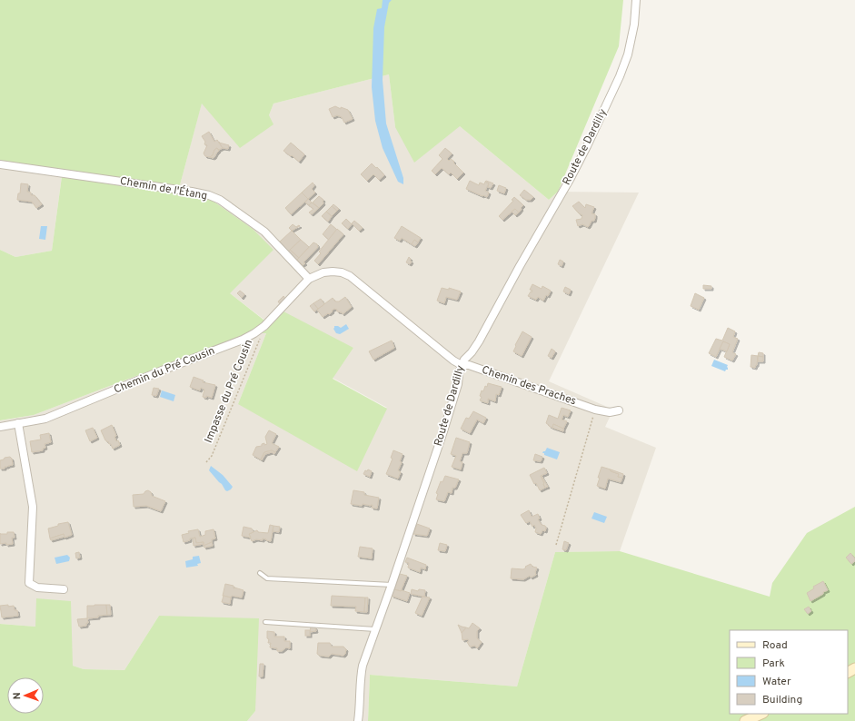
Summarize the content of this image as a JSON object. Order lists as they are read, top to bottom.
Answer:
{
  "streets": {
    "street": [
      "Route de Dardilly",
      "Chemin de l'Étang",
      "Chemin du Pré Cousin",
      "Chemin des Praches"
    ],
    "path": ["Impasse du Pré Cousin"]
  },
  "crossings": [
    ["Route de Dardilly", "Chemin des Praches"],
    ["Chemin de l'Étang", "Chemin du Pré Cousin"],
    ["Chemin du Pré Cousin", "Impasse du Pré Cousin"]
  ],
  "legend": [
    "Road",
    "Park",
    "Water",
    "Building"
  ],
  "north": "left"
}
